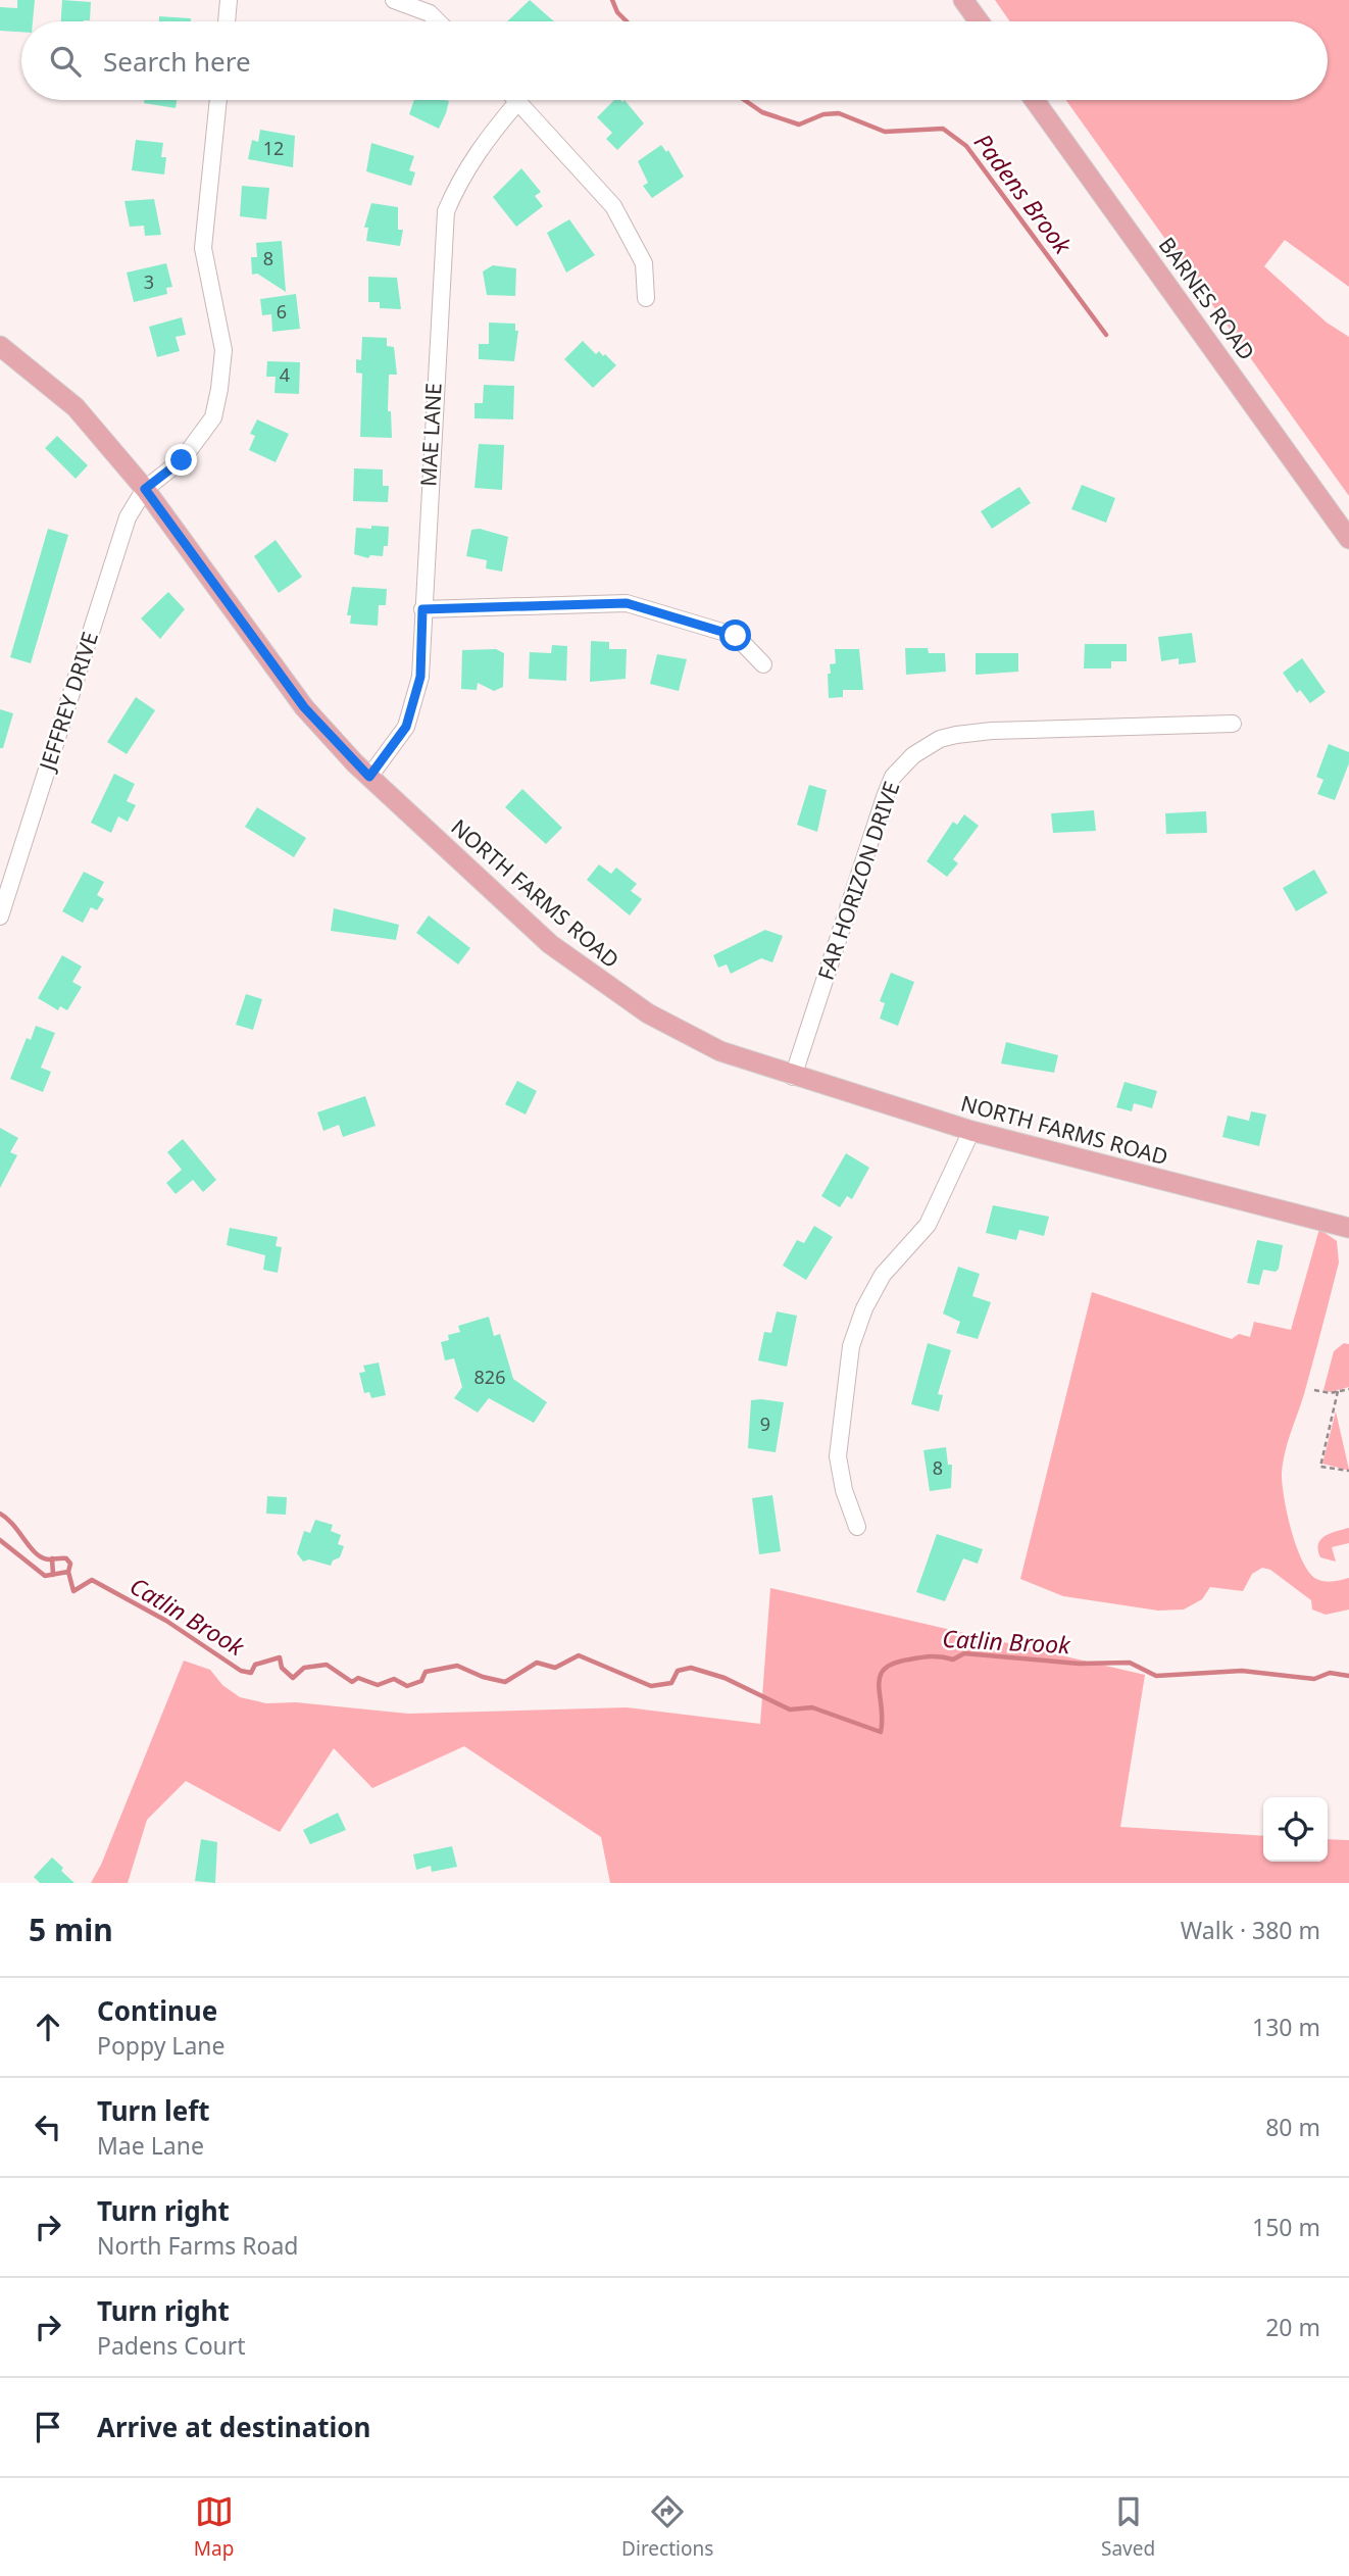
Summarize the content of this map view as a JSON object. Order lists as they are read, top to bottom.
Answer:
{
  "streets": {
    "main road": ["BARNES ROAD", "NORTH FARMS ROAD"],
    "street": ["MAE LANE", "JEFFREY DRIVE", "FAR HORIZON DRIVE"]
  },
  "crossings": [
    ["MAE LANE", "NORTH FARMS ROAD"],
    ["JEFFREY DRIVE", "NORTH FARMS ROAD"],
    ["FAR HORIZON DRIVE", "NORTH FARMS ROAD"]
  ],
  "water": ["Padens Brook", "Catlin Brook"],
  "house_numbers": [
    "12",
    "8",
    "3",
    "6",
    "4",
    "826",
    "9",
    "8"
  ],
  "page": {
    "search": "Search here",
    "heading": ["5 min", "Walk · 380 m"],
    "list": [
      ["Continue", "Poppy Lane", "130 m"],
      ["Turn left", "Mae Lane", "80 m"],
      ["Turn right", "North Farms Road", "150 m"],
      ["Turn right", "Padens Court", "20 m"],
      "Arrive at destination"
    ],
    "nav": ["Map", "Directions", "Saved"]
  }
}
